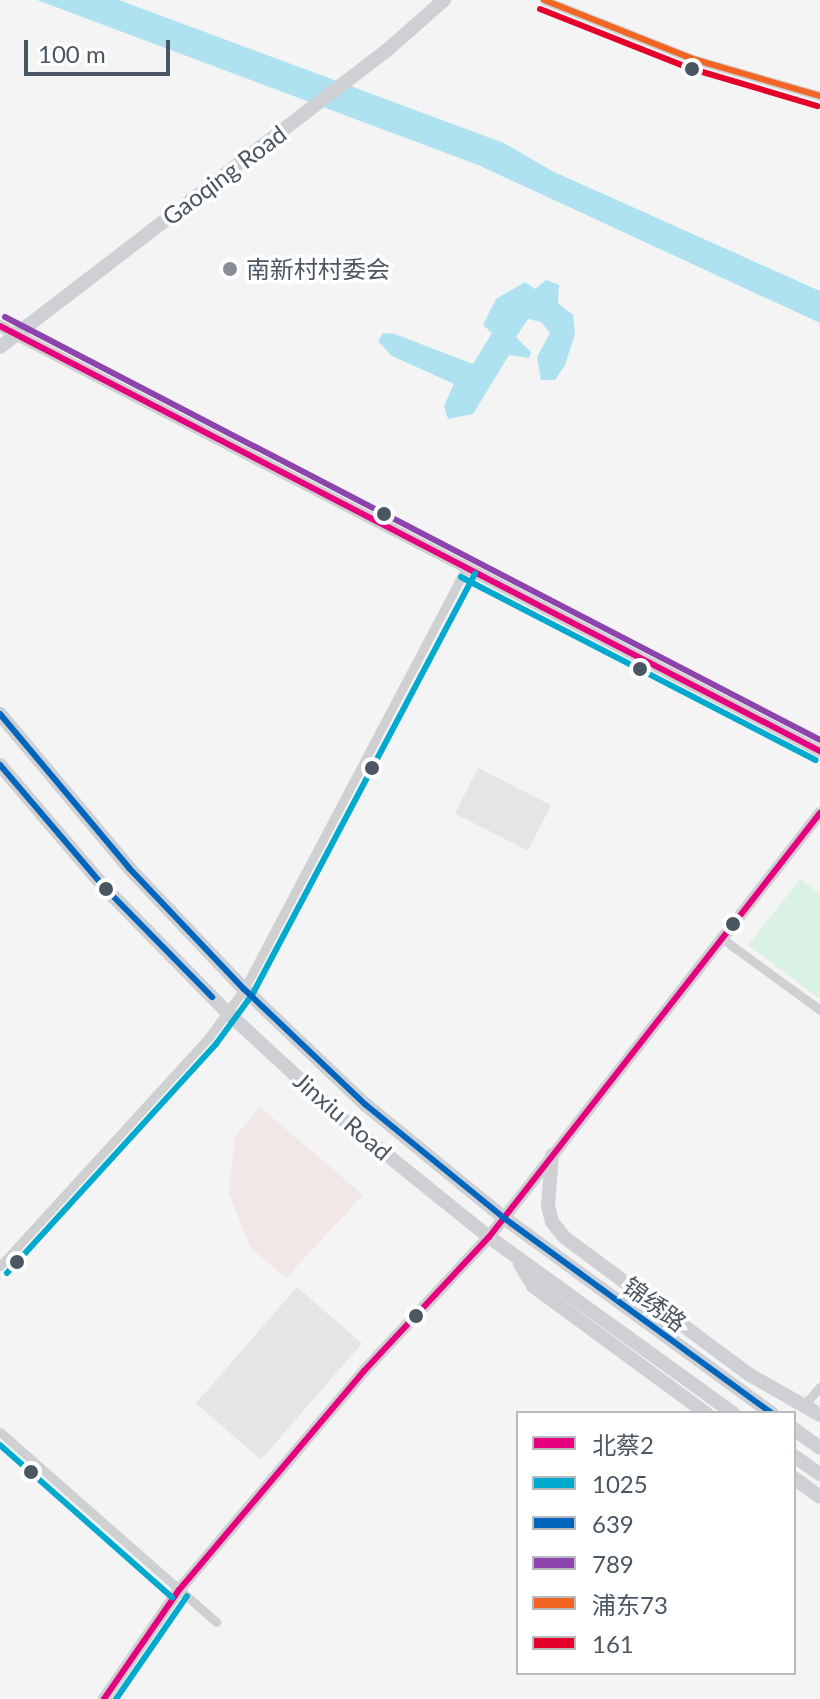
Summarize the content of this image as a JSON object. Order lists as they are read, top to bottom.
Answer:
{
  "streets": {
    "main road": ["Gaoqing Road", "Jinxiu Road", "锦绣路"]
  },
  "places": ["南新村村委会"],
  "lines": [
    "transit line 浦东73",
    "transit line 161",
    "transit line 789",
    "transit line 北蔡2",
    "transit line 1025",
    "transit line 639"
  ],
  "legend": [
    "北蔡2",
    "1025",
    "639",
    "789",
    "浦东73",
    "161"
  ],
  "scale_bar": "100 m"
}
